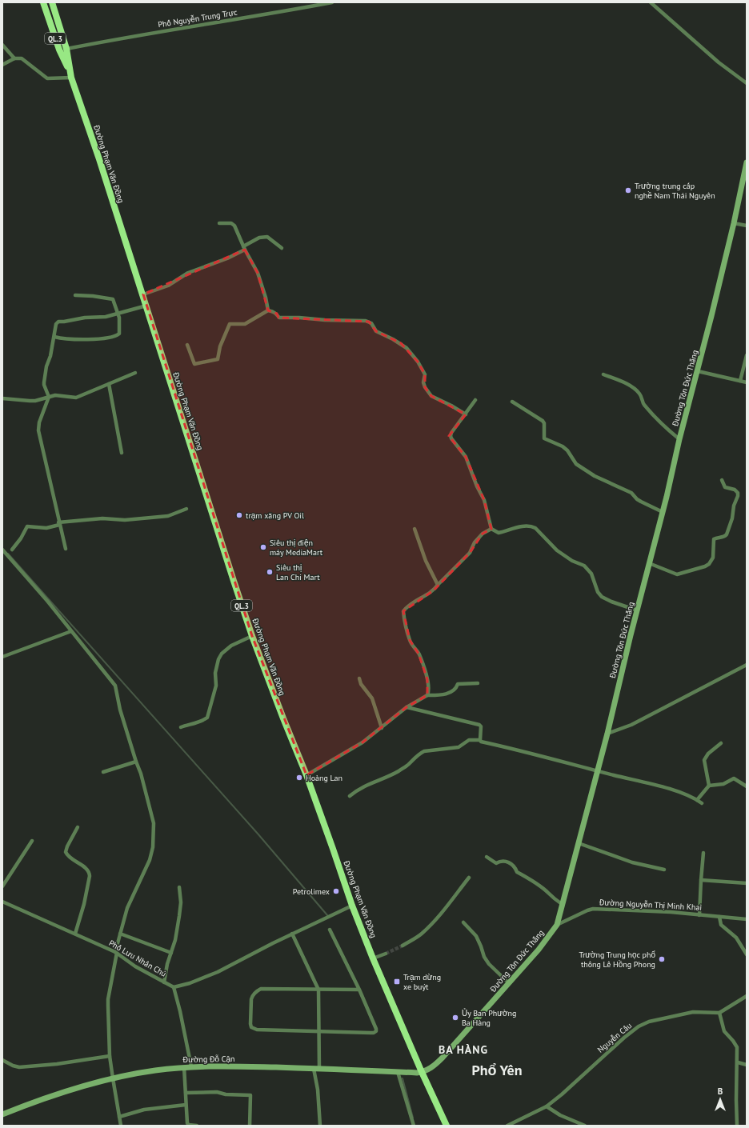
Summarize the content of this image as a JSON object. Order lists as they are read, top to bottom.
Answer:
{
  "streets": {
    "highway": ["QL.3", "Đường Phạm Văn Đồng"],
    "main road": ["Đường Tôn Đức Thắng", "Đường Đỗ Cận"],
    "street": [
      "Phố Nguyễn Trung Trực",
      "Đường Nguyễn Thị Minh Khai",
      "Phố Lưu Nhân Chú",
      "Nguyễn Cấu"
    ]
  },
  "crossings": [
    ["Phố Nguyễn Trung Trực", "Đường Phạm Văn Đồng"],
    ["Đường Phạm Văn Đồng", "Đường Tôn Đức Thắng"],
    ["Đường Phạm Văn Đồng", "Đường Đỗ Cận"],
    ["Đường Tôn Đức Thắng", "Đường Nguyễn Thị Minh Khai"],
    ["Đường Tôn Đức Thắng", "Đường Đỗ Cận"]
  ],
  "districts": ["BA HÀNG", "Phổ Yên"],
  "places": {
    "other": [
      "Trường trung cấp nghề Nam Thái Nguyên",
      "trạm xăng PV Oil",
      "Siêu thị điện máy MediaMart",
      "Siêu thị Lan Chi Mart",
      "Hoàng Lan",
      "Petrolimex",
      "Trường Trung học phổ thông Lê Hồng Phong",
      "Ủy Ban Phường Ba Hàng"
    ],
    "transit": ["Trạm dừng xe buýt"]
  },
  "north": "top"
}
